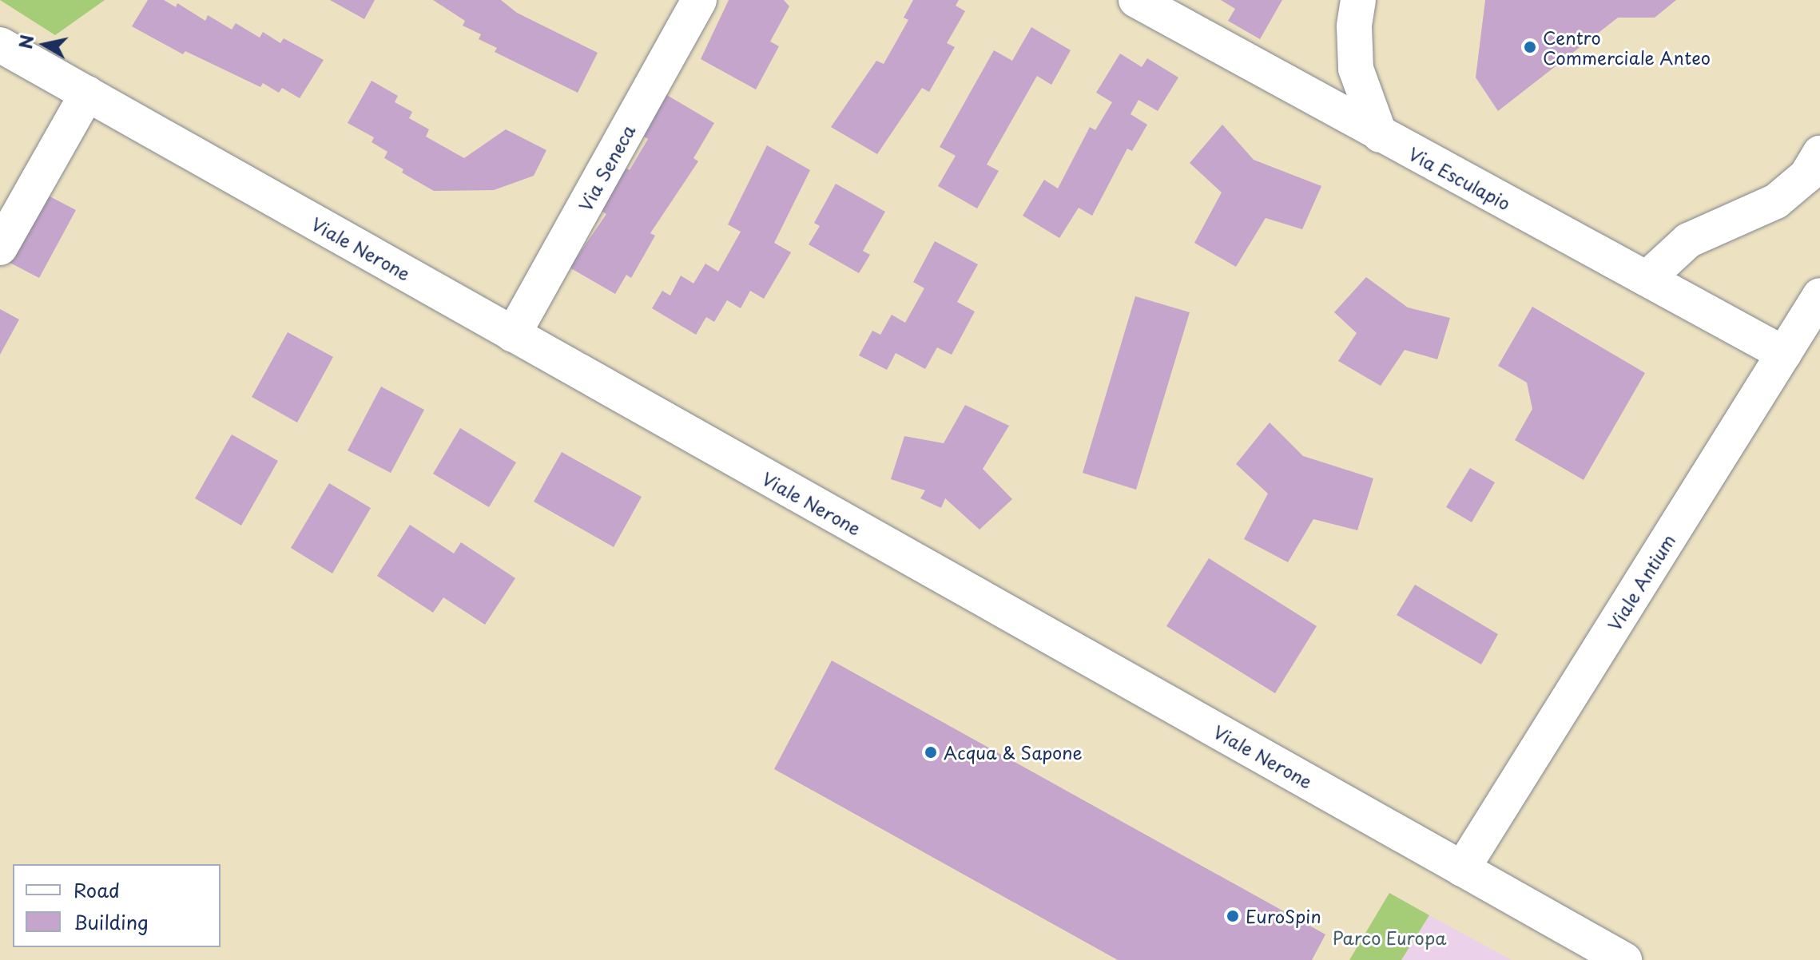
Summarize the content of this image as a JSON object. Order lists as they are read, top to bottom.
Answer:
{
  "streets": {
    "street": [
      "Via Seneca",
      "Via Esculapio",
      "Viale Nerone",
      "Viale Antium"
    ]
  },
  "crossings": [
    ["Via Seneca", "Viale Nerone"],
    ["Via Esculapio", "Viale Antium"],
    ["Viale Nerone", "Viale Antium"]
  ],
  "parks": ["Parco Europa"],
  "places": ["Centro Commerciale Anteo", "Acqua & Sapone", "EuroSpin"],
  "legend": ["Road", "Building"],
  "north": "left"
}
